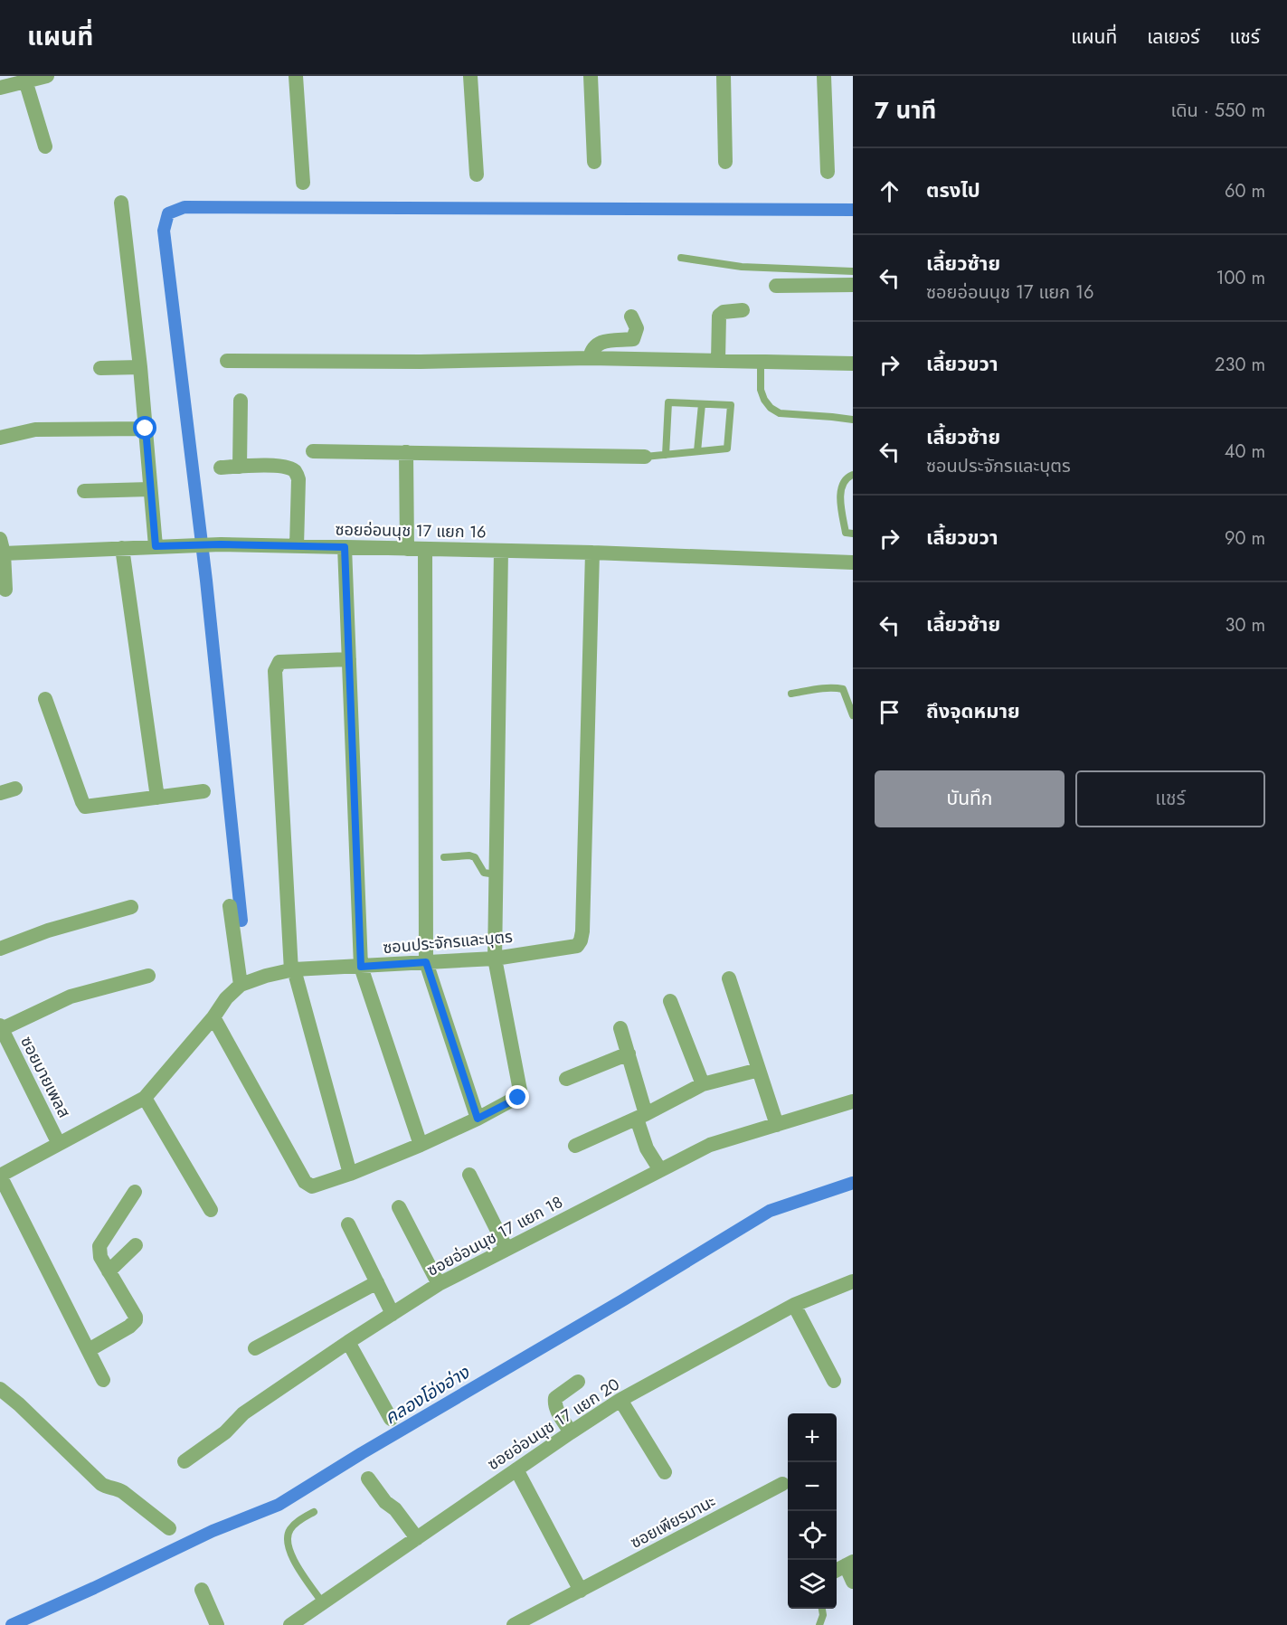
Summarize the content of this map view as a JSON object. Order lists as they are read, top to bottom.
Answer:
{
  "streets": {
    "street": [
      "ซอยอ่อนนุช 17 แยก 16",
      "ซอนประจักรและบุตร",
      "ซอยมายเพลส",
      "ซอยอ่อนนุช 17 แยก 18",
      "ซอยอ่อนนุช 17 แยก 20",
      "ซอยเพียรมานะ"
    ]
  },
  "crossings": [
    ["ซอยอ่อนนุช 17 แยก 16", "ซอนประจักรและบุตร"],
    ["ซอนประจักรและบุตร", "ซอยมายเพลส"]
  ],
  "water": ["คลองโอ่งอ่าง"],
  "page": {
    "header": "แผนที่",
    "nav": ["แผนที่", "เลเยอร์", "แชร์"],
    "heading": ["7 นาที", "เดิน · 550 m"],
    "list": [
      ["ตรงไป", "60 m"],
      ["เลี้ยวซ้าย", "ซอยอ่อนนุช 17 แยก 16", "100 m"],
      ["เลี้ยวขวา", "230 m"],
      ["เลี้ยวซ้าย", "ซอนประจักรและบุตร", "40 m"],
      ["เลี้ยวขวา", "90 m"],
      ["เลี้ยวซ้าย", "30 m"],
      "ถึงจุดหมาย"
    ],
    "buttons": ["บันทึก", "แชร์"],
    "map_buttons": ["+", "−"]
  }
}
